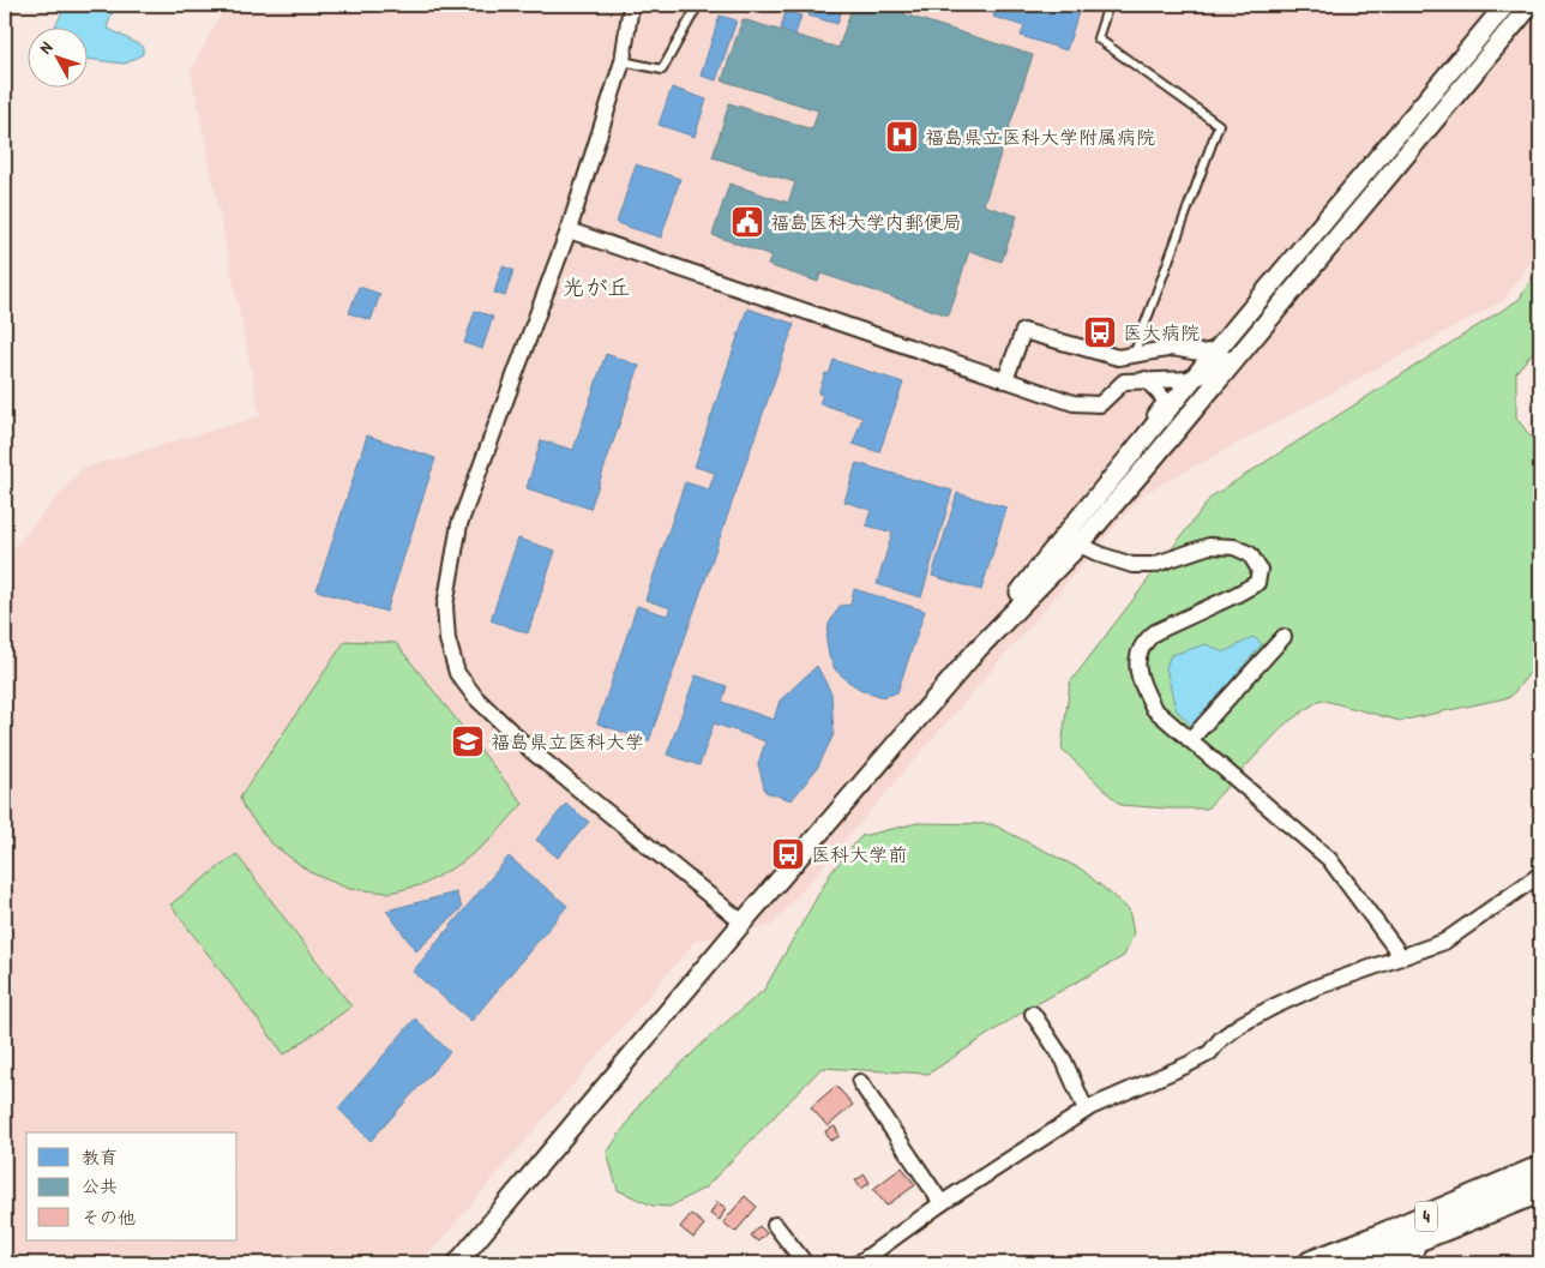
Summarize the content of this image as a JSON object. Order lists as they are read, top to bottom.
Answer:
{
  "streets": {
    "highway": ["4"]
  },
  "districts": ["光が丘"],
  "places": {
    "hospital": ["福島県立医科大学附属病院"],
    "public building": ["福島医科大学内郵便局"],
    "bus stop": ["医大病院", "医科大学前"],
    "school or university": ["福島県立医科大学"]
  },
  "legend": ["教育", "公共", "その他"],
  "north": "top left"
}
